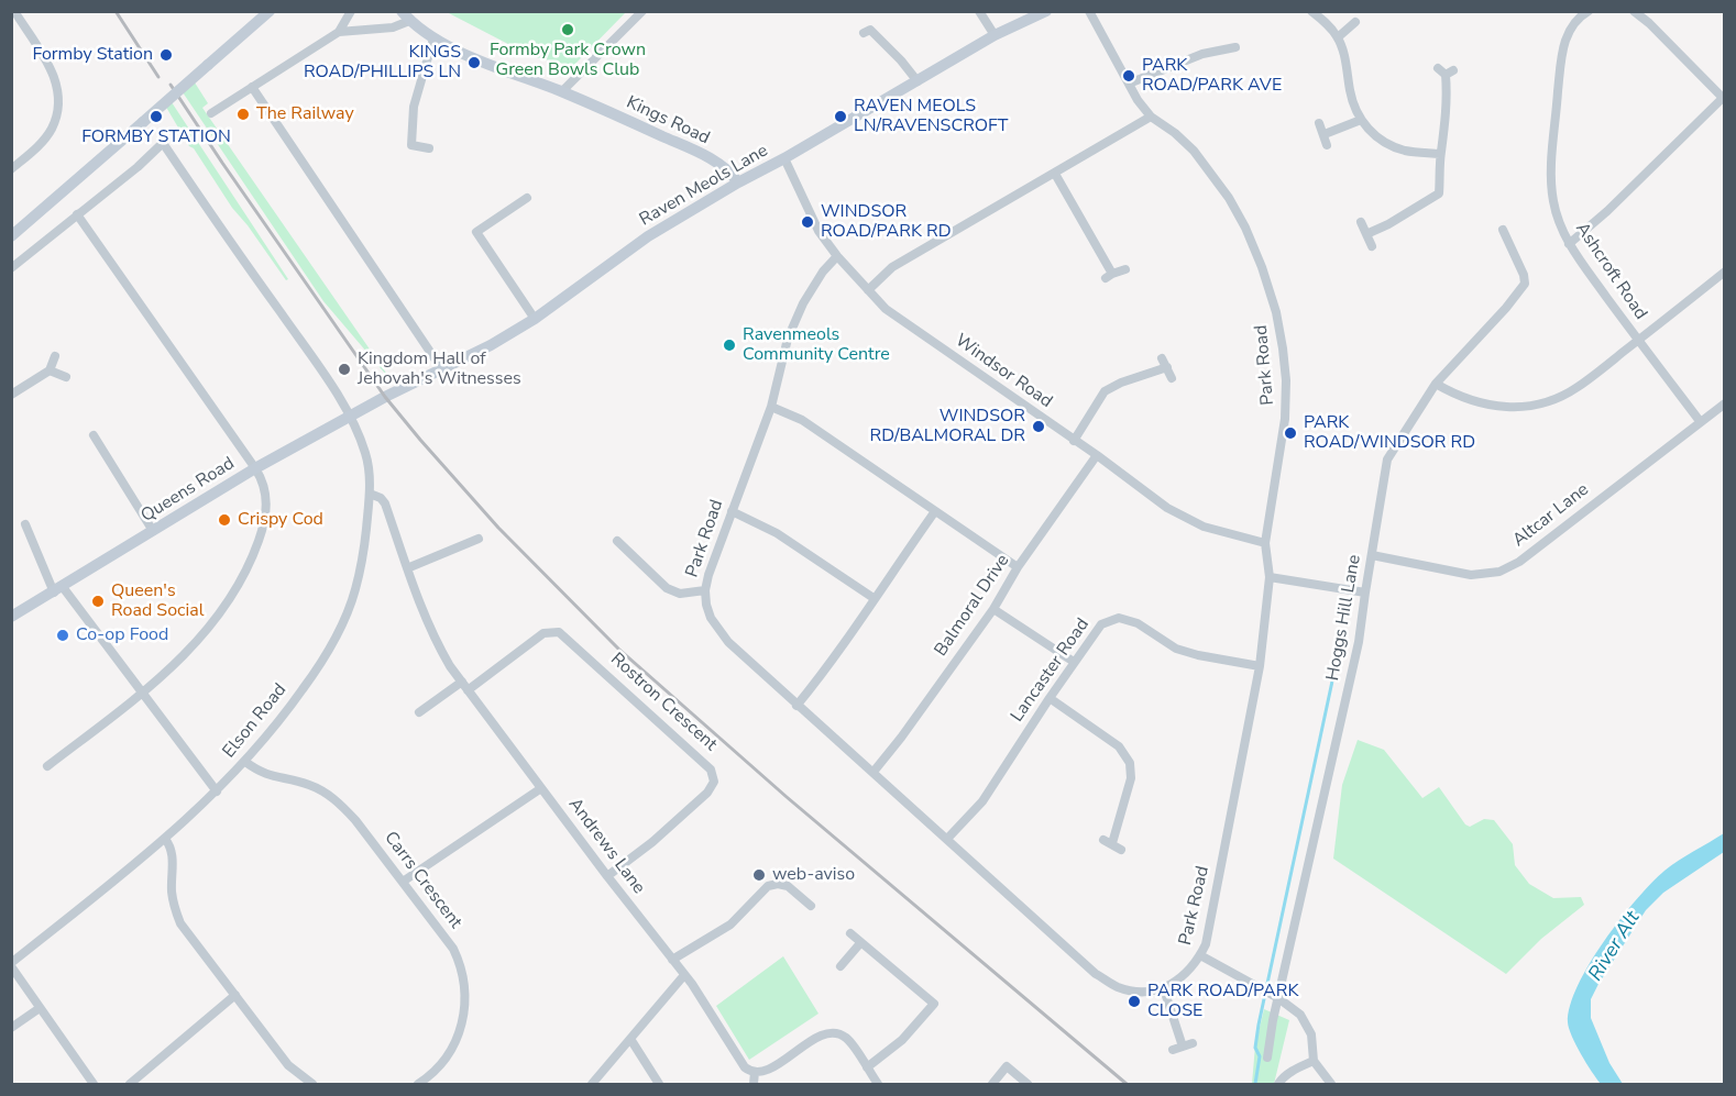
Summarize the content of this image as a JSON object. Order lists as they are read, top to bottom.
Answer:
{
  "streets": {
    "street": [
      "Kings Road",
      "Raven Meols Lane",
      "Ashcroft Road",
      "Park Road",
      "Windsor Road",
      "Queens Road",
      "Altcar Lane",
      "Balmoral Drive",
      "Hoggs Hill Lane",
      "Lancaster Road",
      "Rostron Crescent",
      "Elson Road",
      "Andrews Lane",
      "Carrs Crescent"
    ]
  },
  "crossings": [
    ["Kings Road", "Raven Meols Lane"],
    ["Raven Meols Lane", "Windsor Road"],
    ["Raven Meols Lane", "Queens Road"],
    ["Ashcroft Road", "Altcar Lane"],
    ["Park Road", "Windsor Road"],
    ["Park Road", "Balmoral Drive"],
    ["Park Road", "Lancaster Road"],
    ["Windsor Road", "Balmoral Drive"],
    ["Queens Road", "Elson Road"],
    ["Altcar Lane", "Hoggs Hill Lane"],
    ["Rostron Crescent", "Andrews Lane"],
    ["Elson Road", "Andrews Lane"],
    ["Elson Road", "Carrs Crescent"]
  ],
  "water": ["River Alt"],
  "places": [
    "Formby Park Crown Green Bowls Club",
    "Formby Station",
    "KINGS ROAD/PHILLIPS LN",
    "PARK ROAD/PARK AVE",
    "The Railway",
    "FORMBY STATION",
    "RAVEN MEOLS LN/RAVENSCROFT",
    "WINDSOR ROAD/PARK RD",
    "Ravenmeols Community Centre",
    "Kingdom Hall of Jehovah's Witnesses",
    "WINDSOR RD/BALMORAL DR",
    "PARK ROAD/WINDSOR RD",
    "Crispy Cod",
    "Queen's Road Social",
    "Co-op Food",
    "web-aviso",
    "PARK ROAD/PARK CLOSE"
  ]
}
